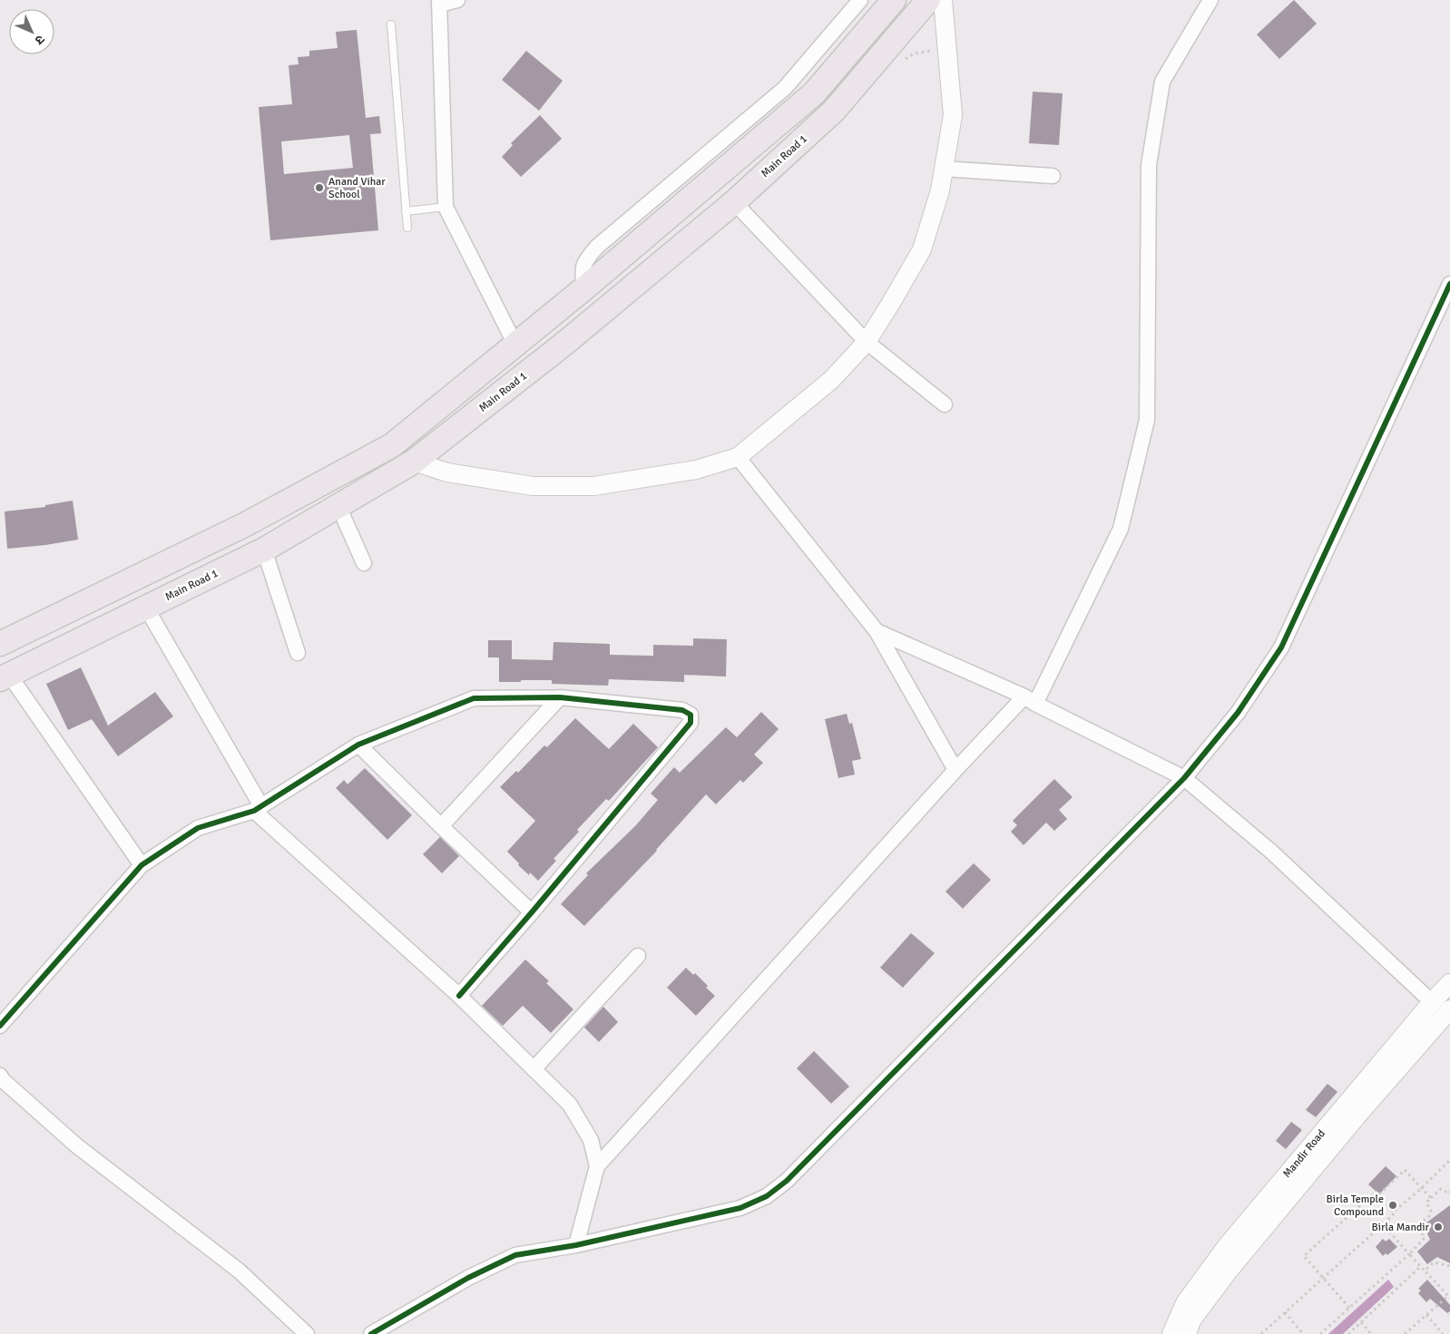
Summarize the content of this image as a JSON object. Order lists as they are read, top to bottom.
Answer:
{
  "streets": {
    "main road": ["Main Road 1"],
    "street": ["Mandir Road"]
  },
  "places": ["Anand Vihar School", "Birla Temple Compound", "Birla Mandir"],
  "north": "bottom right"
}
